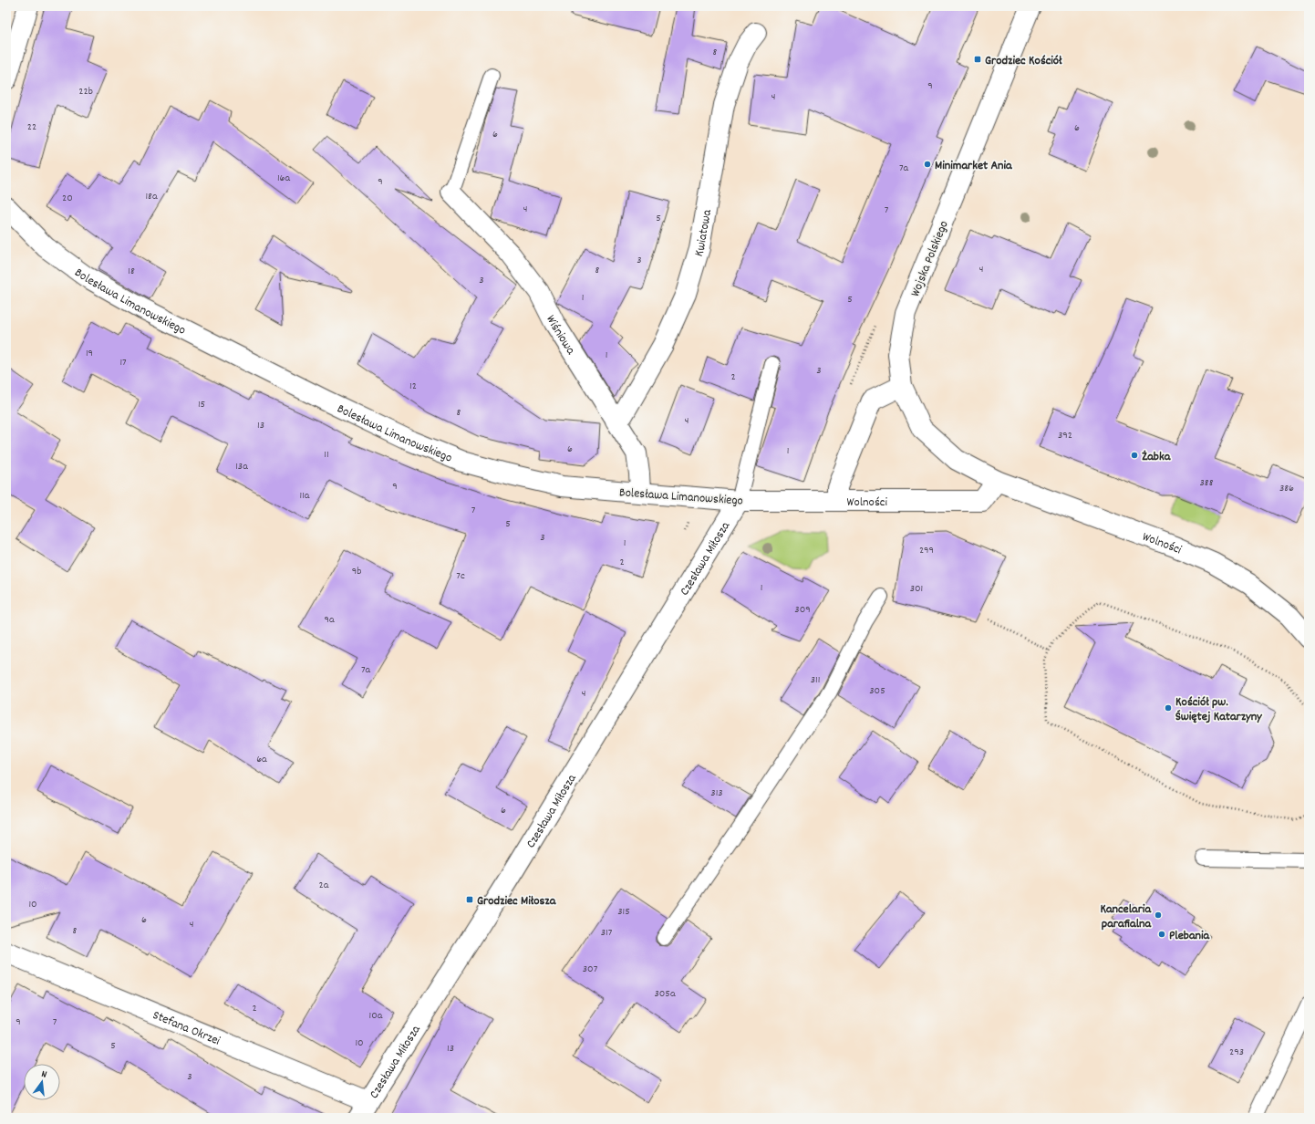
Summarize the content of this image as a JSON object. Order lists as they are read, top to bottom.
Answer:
{
  "streets": {
    "street": [
      "Kwiatowa",
      "Wojska Polskiego",
      "Bolesława Limanowskiego",
      "Wiśniowa",
      "Wolności",
      "Czesława Miłosza",
      "Stefana Okrzei"
    ]
  },
  "crossings": [
    ["Kwiatowa", "Wiśniowa"],
    ["Wojska Polskiego", "Wolności"],
    ["Bolesława Limanowskiego", "Wiśniowa"],
    ["Bolesława Limanowskiego", "Wolności"],
    ["Bolesława Limanowskiego", "Czesława Miłosza"],
    ["Czesława Miłosza", "Stefana Okrzei"]
  ],
  "places": {
    "transit": ["Grodziec Kościół", "Grodziec Miłosza"],
    "other": [
      "Minimarket Ania",
      "Żabka",
      "Kościół pw. Świętej Katarzyny",
      "Kancelaria parafialna",
      "Plebania"
    ]
  },
  "house_numbers": [
    "8",
    "9",
    "22b",
    "4",
    "22",
    "6",
    "6",
    "7a",
    "16a",
    "9",
    "18a",
    "20",
    "4",
    "7",
    "5",
    "3",
    "4",
    "8",
    "18",
    "3",
    "1",
    "5",
    "19",
    "1",
    "17",
    "3",
    "2",
    "12",
    "15",
    "8",
    "4",
    "13",
    "392",
    "6",
    "1",
    "11",
    "13a",
    "388",
    "9",
    "386",
    "11a",
    "7",
    "5",
    "3",
    "1",
    "299",
    "2",
    "9b",
    "7c",
    "1",
    "301",
    "309",
    "9a",
    "7a",
    "311",
    "305",
    "4",
    "6a",
    "313",
    "6",
    "2a",
    "10",
    "315",
    "6",
    "4",
    "8",
    "317",
    "307",
    "305a",
    "2",
    "10a",
    "9",
    "7",
    "10",
    "5",
    "13",
    "293",
    "3"
  ],
  "north": "top"
}
